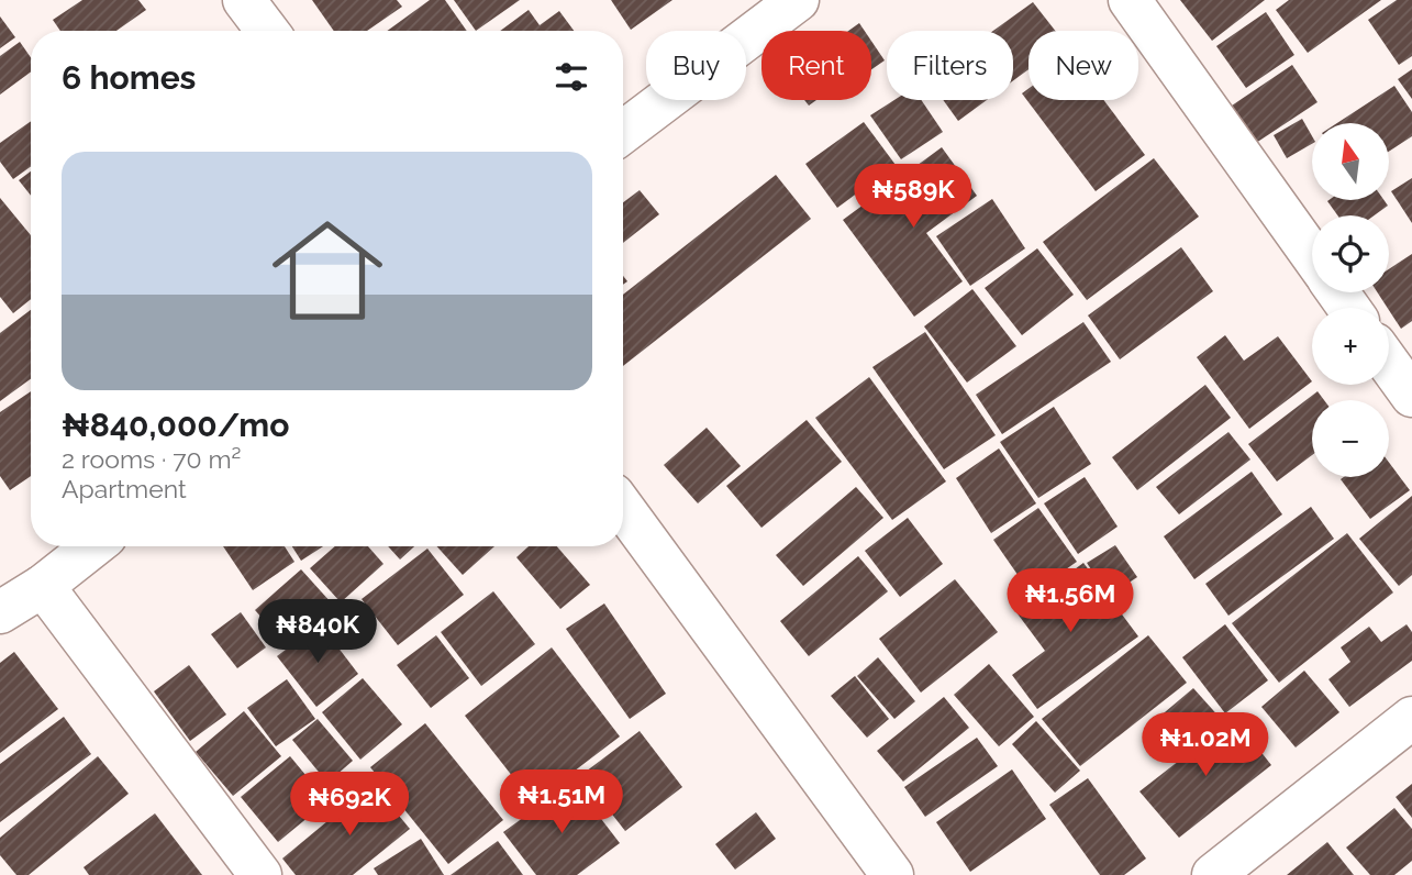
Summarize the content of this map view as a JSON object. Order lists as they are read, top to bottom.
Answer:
{
  "north": "top",
  "page": {
    "chip": [
      "Buy",
      "Rent",
      "Filters",
      "New"
    ],
    "heading": "6 homes",
    "map_buttons": ["+", "−"],
    "list": [
      {
        "name": "₦840,000/mo",
        "note": "2 rooms · 70 m² · Apartment"
      }
    ],
    "price": [
      "₦589K",
      "₦1.56M",
      "₦840K",
      "₦1.02M",
      "₦1.51M",
      "₦692K"
    ]
  }
}
